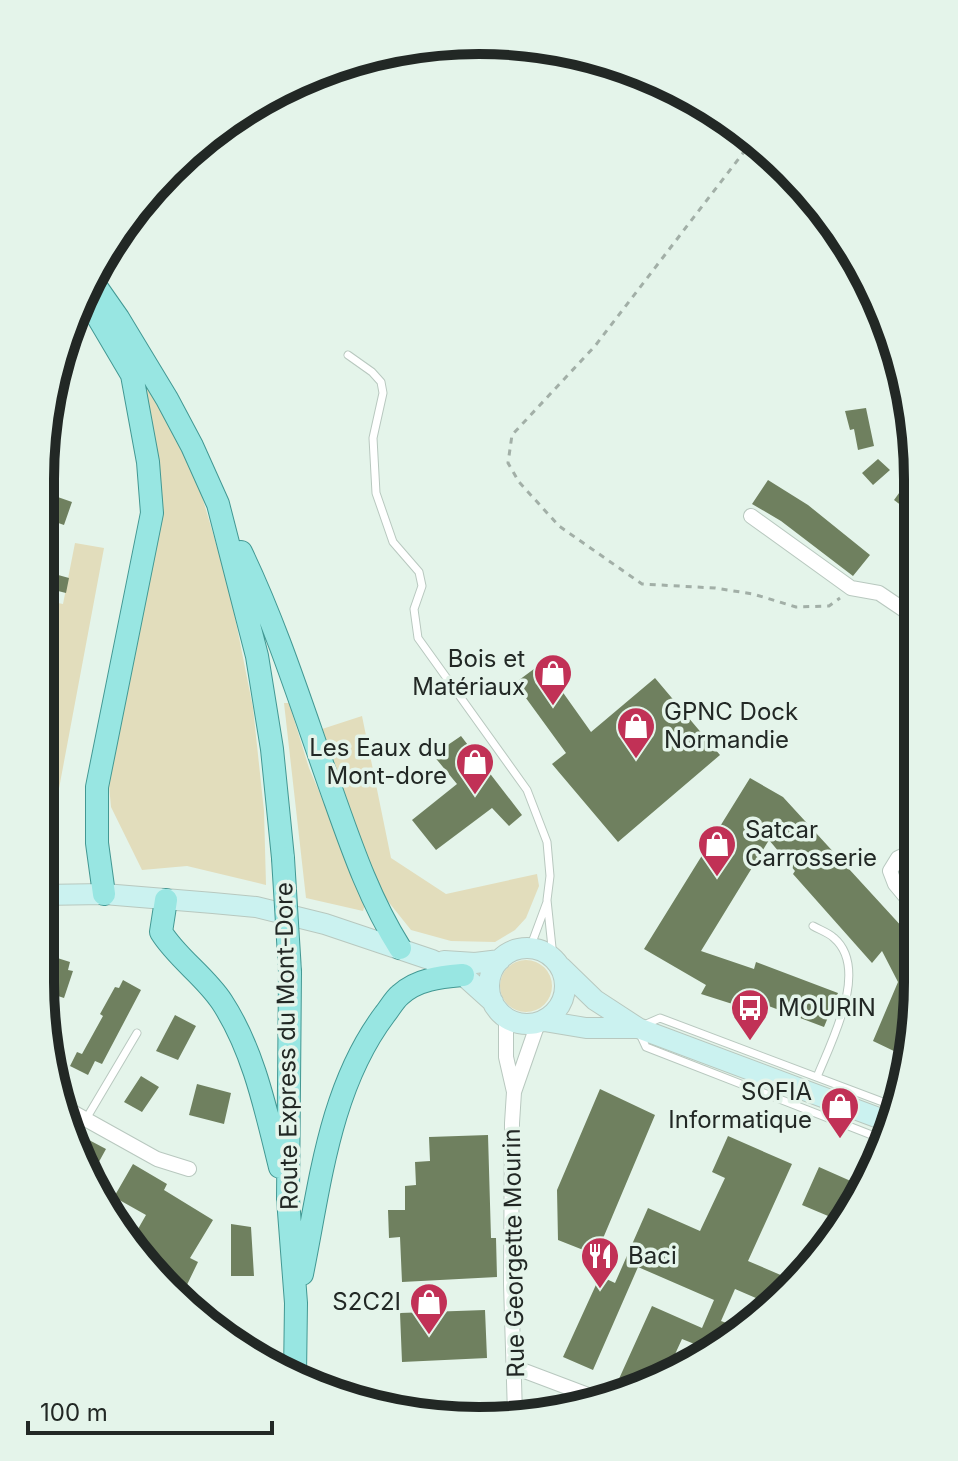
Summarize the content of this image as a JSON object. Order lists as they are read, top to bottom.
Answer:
{
  "streets": {
    "main road": ["Route Express du Mont-Dore"],
    "street": ["Rue Georgette Mourin"]
  },
  "places": {
    "shop": [
      "Bois et Matériaux",
      "GPNC Dock Normandie",
      "Les Eaux du Mont-dore",
      "Satcar Carrosserie",
      "SOFIA Informatique",
      "S2C2I"
    ],
    "bus stop": ["MOURIN"],
    "restaurant": ["Baci"]
  },
  "scale_bar": "100 m"
}
